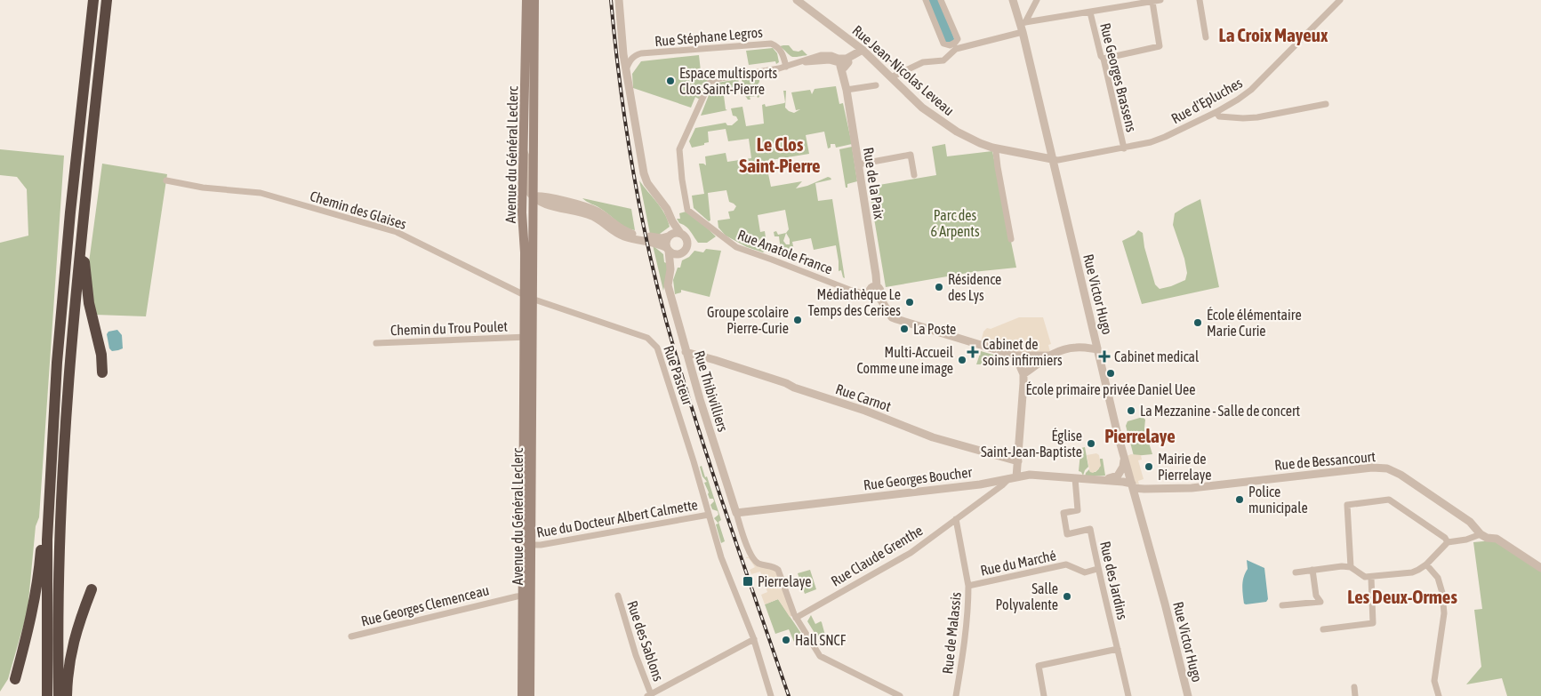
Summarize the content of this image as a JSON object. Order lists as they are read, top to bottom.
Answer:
{
  "streets": {
    "main road": ["Avenue du Général Leclerc"],
    "street": [
      "Rue Stéphane Legros",
      "Rue Jean-Nicolas Leveau",
      "Rue Georges Brassens",
      "Rue d'Epluches",
      "Rue de la Paix",
      "Chemin des Glaises",
      "Rue Anatole France",
      "Rue Victor Hugo",
      "Chemin du Trou Poulet",
      "Rue Pasteur",
      "Rue Thibivilliers",
      "Rue Carnot",
      "Rue de Bessancourt",
      "Rue Georges Boucher",
      "Rue du Docteur Albert Calmette",
      "Rue Claude Grenthe",
      "Rue du Marché",
      "Rue des Jardins",
      "Rue Georges Clemenceau",
      "Rue de Malassis",
      "Rue des Sablons"
    ]
  },
  "crossings": [
    ["Rue Stéphane Legros", "Rue Anatole France"],
    ["Rue Jean-Nicolas Leveau", "Rue d'Epluches"],
    ["Rue Jean-Nicolas Leveau", "Rue Victor Hugo"],
    ["Rue Georges Brassens", "Rue d'Epluches"],
    ["Rue d'Epluches", "Rue Victor Hugo"],
    ["Avenue du Général Leclerc", "Chemin des Glaises"],
    ["Avenue du Général Leclerc", "Chemin du Trou Poulet"],
    ["Avenue du Général Leclerc", "Rue Pasteur"],
    ["Avenue du Général Leclerc", "Rue du Docteur Albert Calmette"],
    ["Avenue du Général Leclerc", "Rue Georges Clemenceau"],
    ["Rue de la Paix", "Rue Anatole France"],
    ["Chemin des Glaises", "Rue Pasteur"],
    ["Rue Victor Hugo", "Rue de Bessancourt"],
    ["Rue Victor Hugo", "Rue Georges Boucher"],
    ["Rue Pasteur", "Rue du Docteur Albert Calmette"],
    ["Rue Thibivilliers", "Rue Carnot"],
    ["Rue Thibivilliers", "Rue Georges Boucher"],
    ["Rue de Bessancourt", "Rue Georges Boucher"],
    ["Rue Georges Boucher", "Rue Claude Grenthe"],
    ["Rue Georges Boucher", "Rue des Jardins"],
    ["Rue Claude Grenthe", "Rue de Malassis"],
    ["Rue du Marché", "Rue des Jardins"],
    ["Rue du Marché", "Rue de Malassis"]
  ],
  "districts": [
    "La Croix Mayeux",
    "Le Clos Saint-Pierre",
    "Pierrelaye",
    "Les Deux-Ormes"
  ],
  "parks": ["Parc des 6 Arpents"],
  "places": {
    "other": [
      "Espace multisports Clos Saint-Pierre",
      "Résidence des Lys",
      "Médiathèque Le Temps des Cerises",
      "Groupe scolaire Pierre-Curie",
      "École élémentaire Marie Curie",
      "La Poste",
      "Multi-Accueil Comme une image",
      "École primaire privée Daniel Uee",
      "La Mezzanine - Salle de concert",
      "Église Saint-Jean-Baptiste",
      "Mairie de Pierrelaye",
      "Police municipale",
      "Salle Polyvalente",
      "Hall SNCF"
    ],
    "health": ["Cabinet de soins infirmiers", "Cabinet medical"],
    "transit": ["Pierrelaye"]
  }
}
